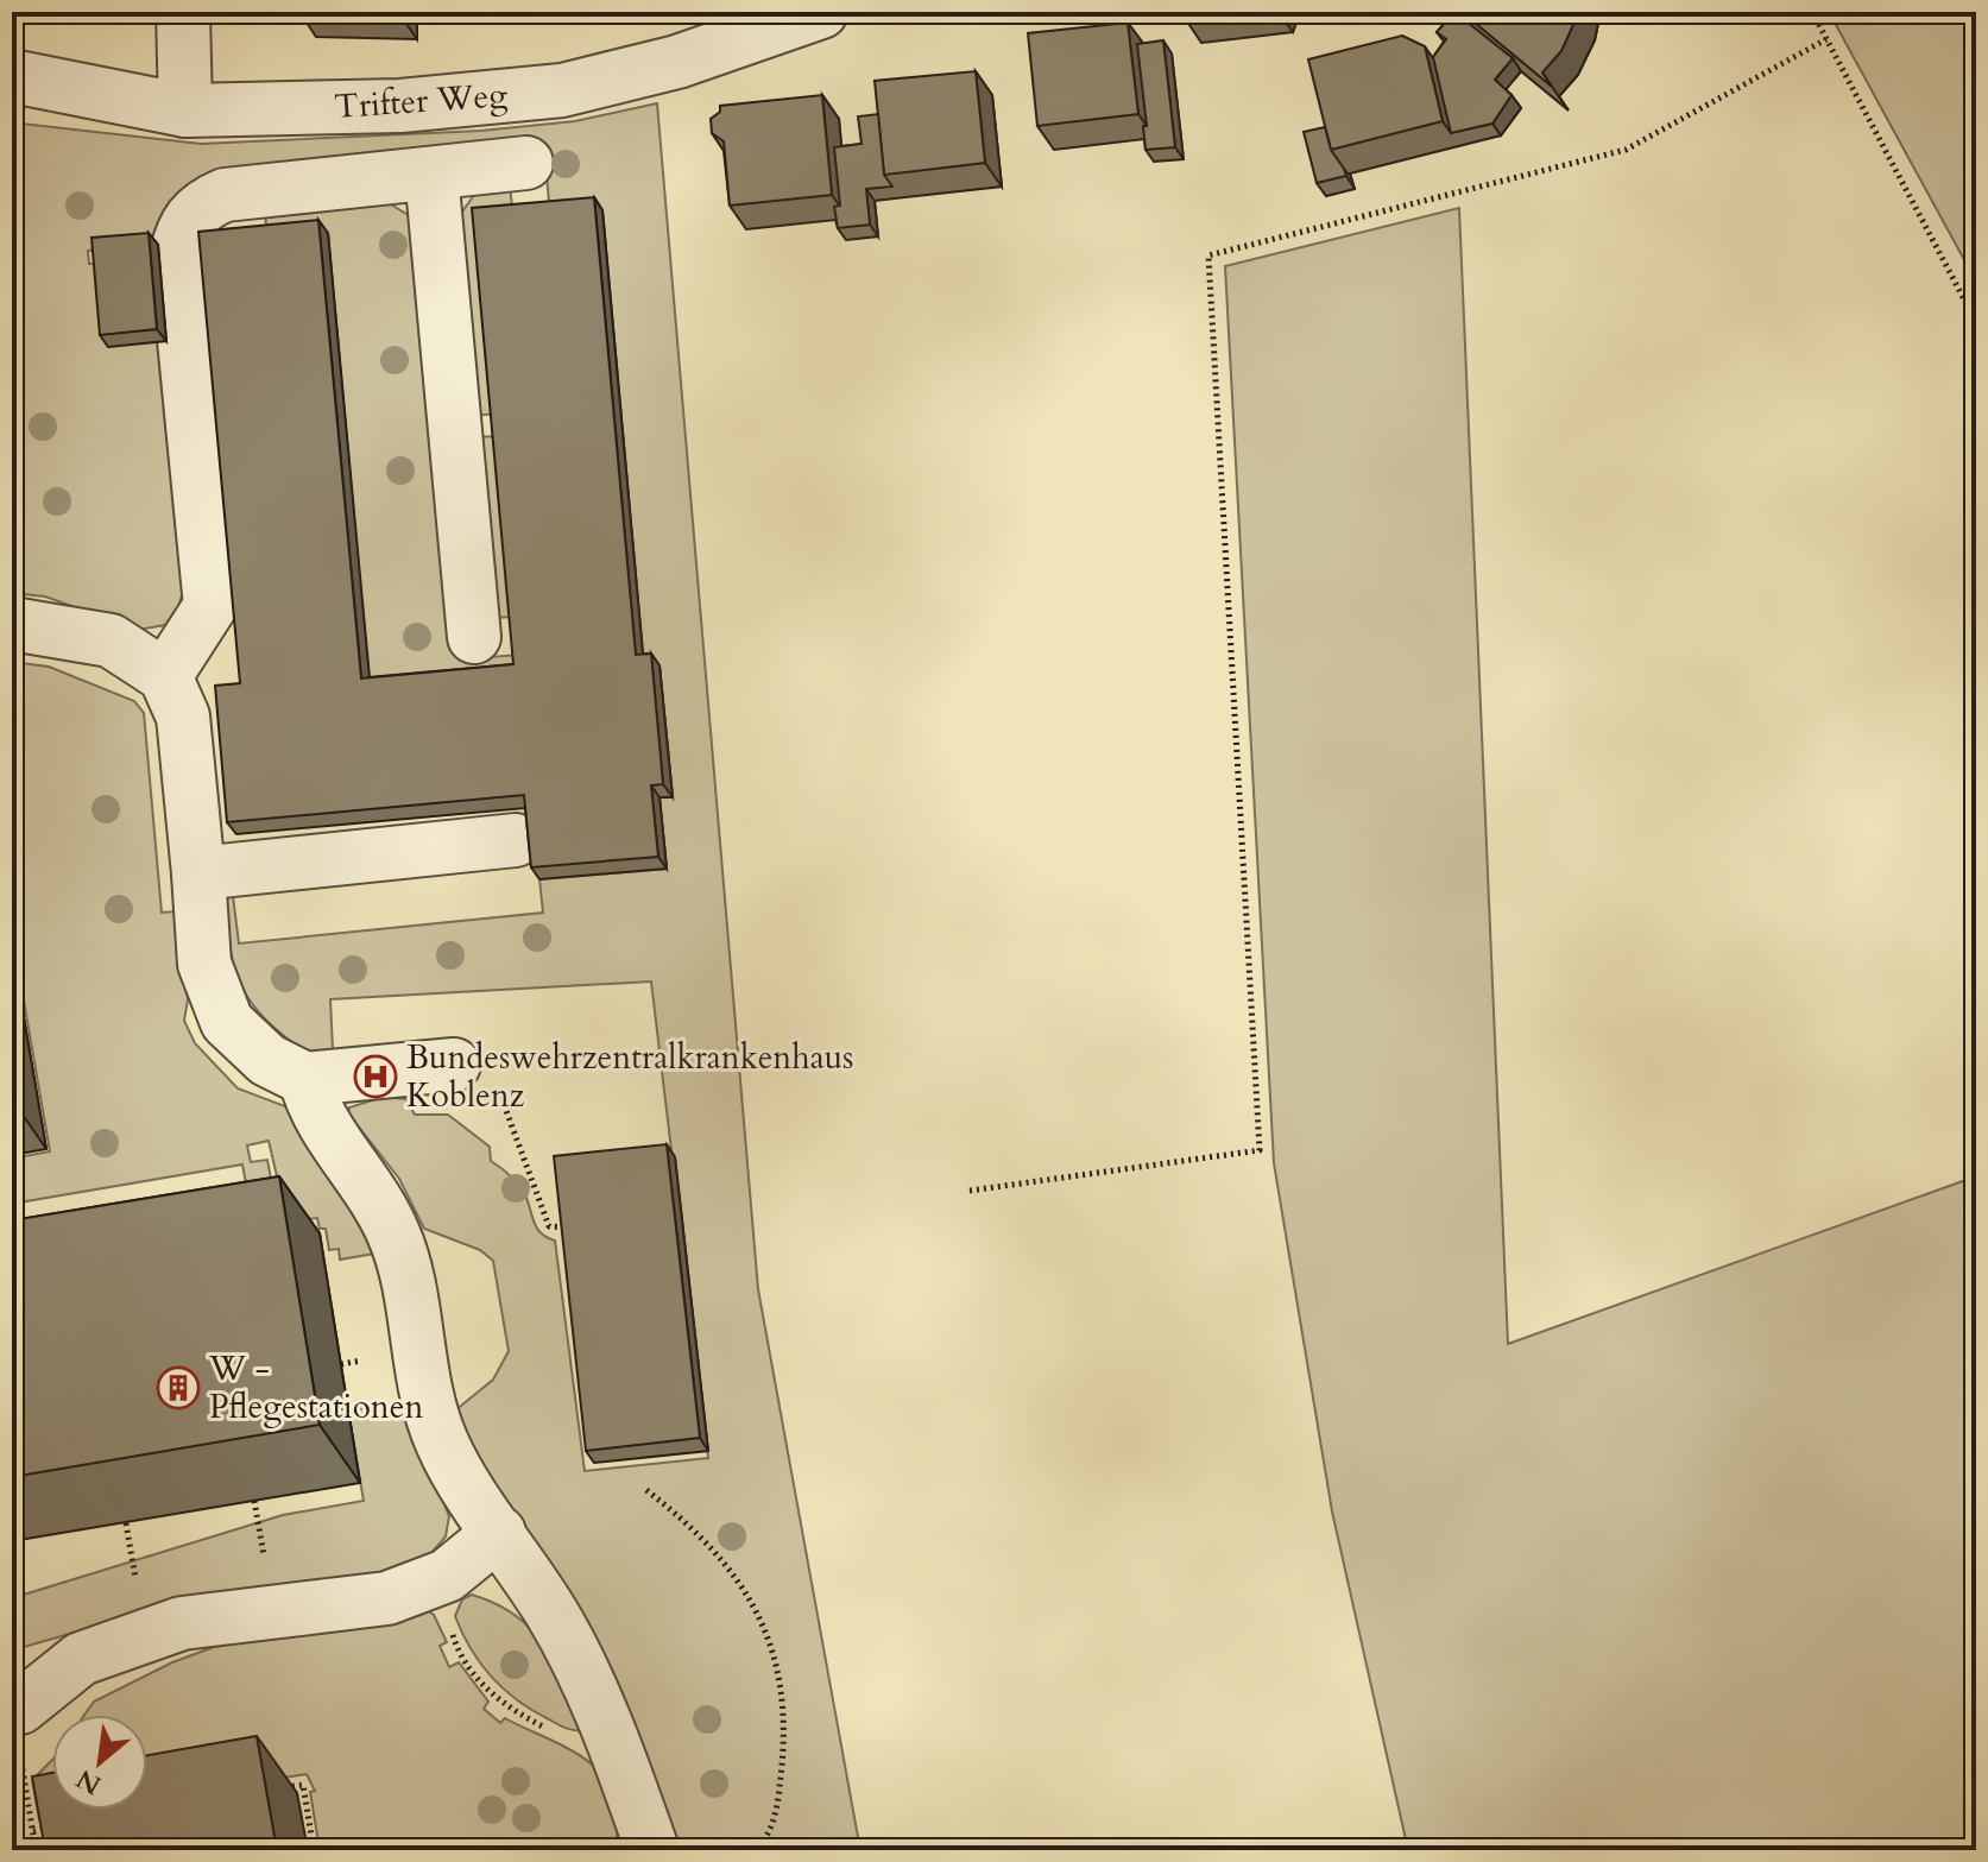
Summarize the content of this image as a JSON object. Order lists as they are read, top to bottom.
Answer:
{
  "streets": {
    "street": ["Trifter Weg"]
  },
  "places": {
    "hospital": ["Bundeswehrzentralkrankenhaus Koblenz"],
    "building": ["W - Pflegestationen"]
  },
  "north": "bottom left"
}
